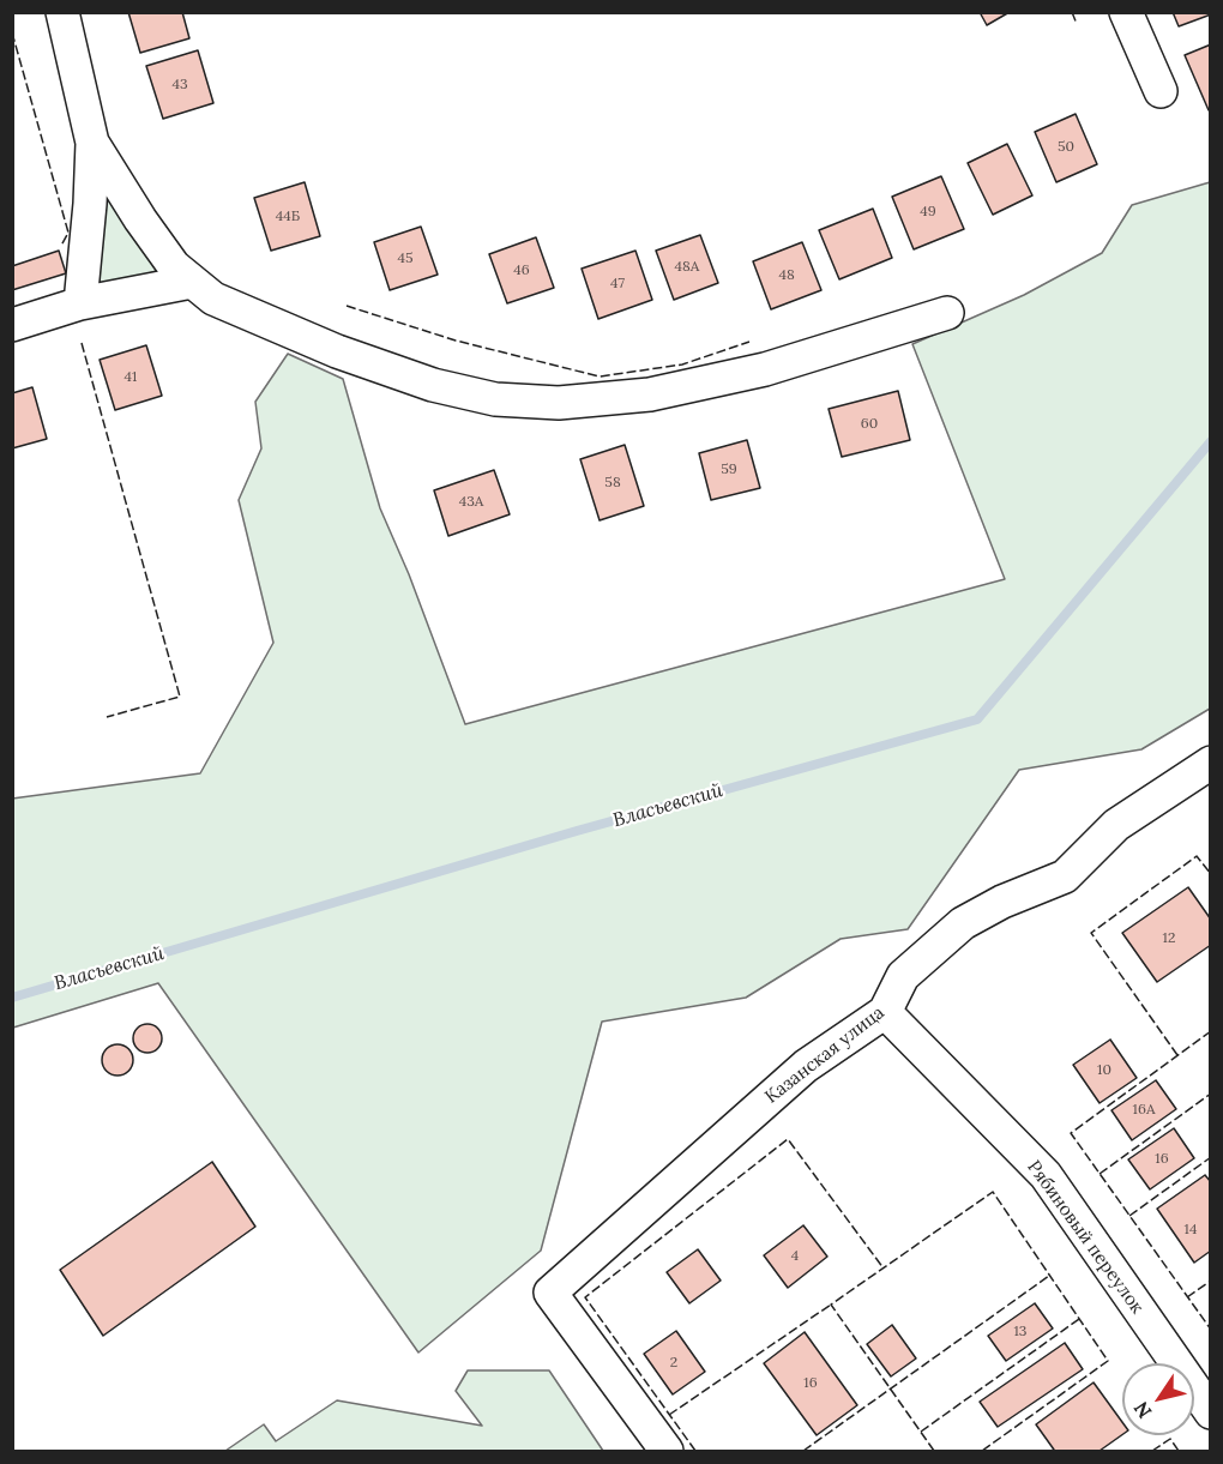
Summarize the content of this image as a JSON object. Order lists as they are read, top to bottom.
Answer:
{
  "streets": {
    "street": ["Казанская улица", "Рябиновый переулок"]
  },
  "crossings": [
    ["Казанская улица", "Рябиновый переулок"]
  ],
  "water": ["Власьевский"],
  "house_numbers": [
    "43",
    "50",
    "49",
    "44Б",
    "45",
    "48А",
    "46",
    "48",
    "47",
    "41",
    "60",
    "59",
    "58",
    "43А",
    "12",
    "10",
    "16А",
    "16",
    "14",
    "4",
    "13",
    "2",
    "16"
  ],
  "north": "bottom left"
}
